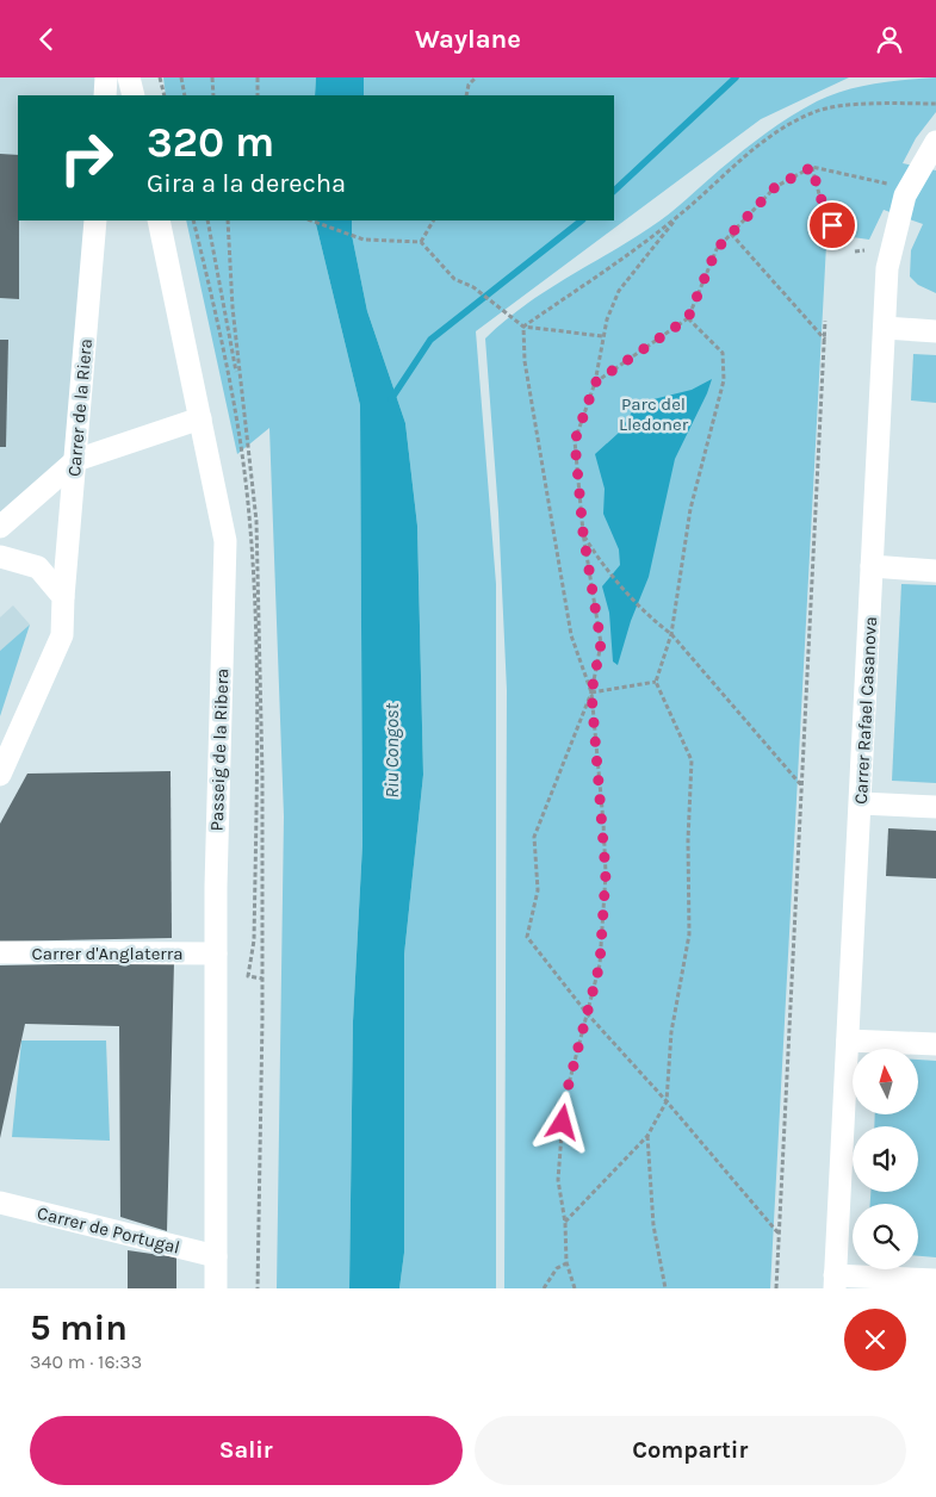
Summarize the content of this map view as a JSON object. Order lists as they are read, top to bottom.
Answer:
{
  "streets": {
    "street": [
      "Carrer de la Riera",
      "Carrer Rafael Casanova",
      "Passeig de la Ribera",
      "Carrer d'Anglaterra",
      "Carrer de Portugal"
    ]
  },
  "crossings": [
    ["Passeig de la Ribera", "Carrer d'Anglaterra"],
    ["Passeig de la Ribera", "Carrer de Portugal"]
  ],
  "water": ["Riu Congost"],
  "parks": ["Parc del Lledoner"],
  "north": "top",
  "page": {
    "header": "Waylane",
    "turn": ["320 m", "Gira a la derecha"],
    "heading": ["5 min", "340 m · 16:33"],
    "buttons": ["Salir", "Compartir"]
  }
}
